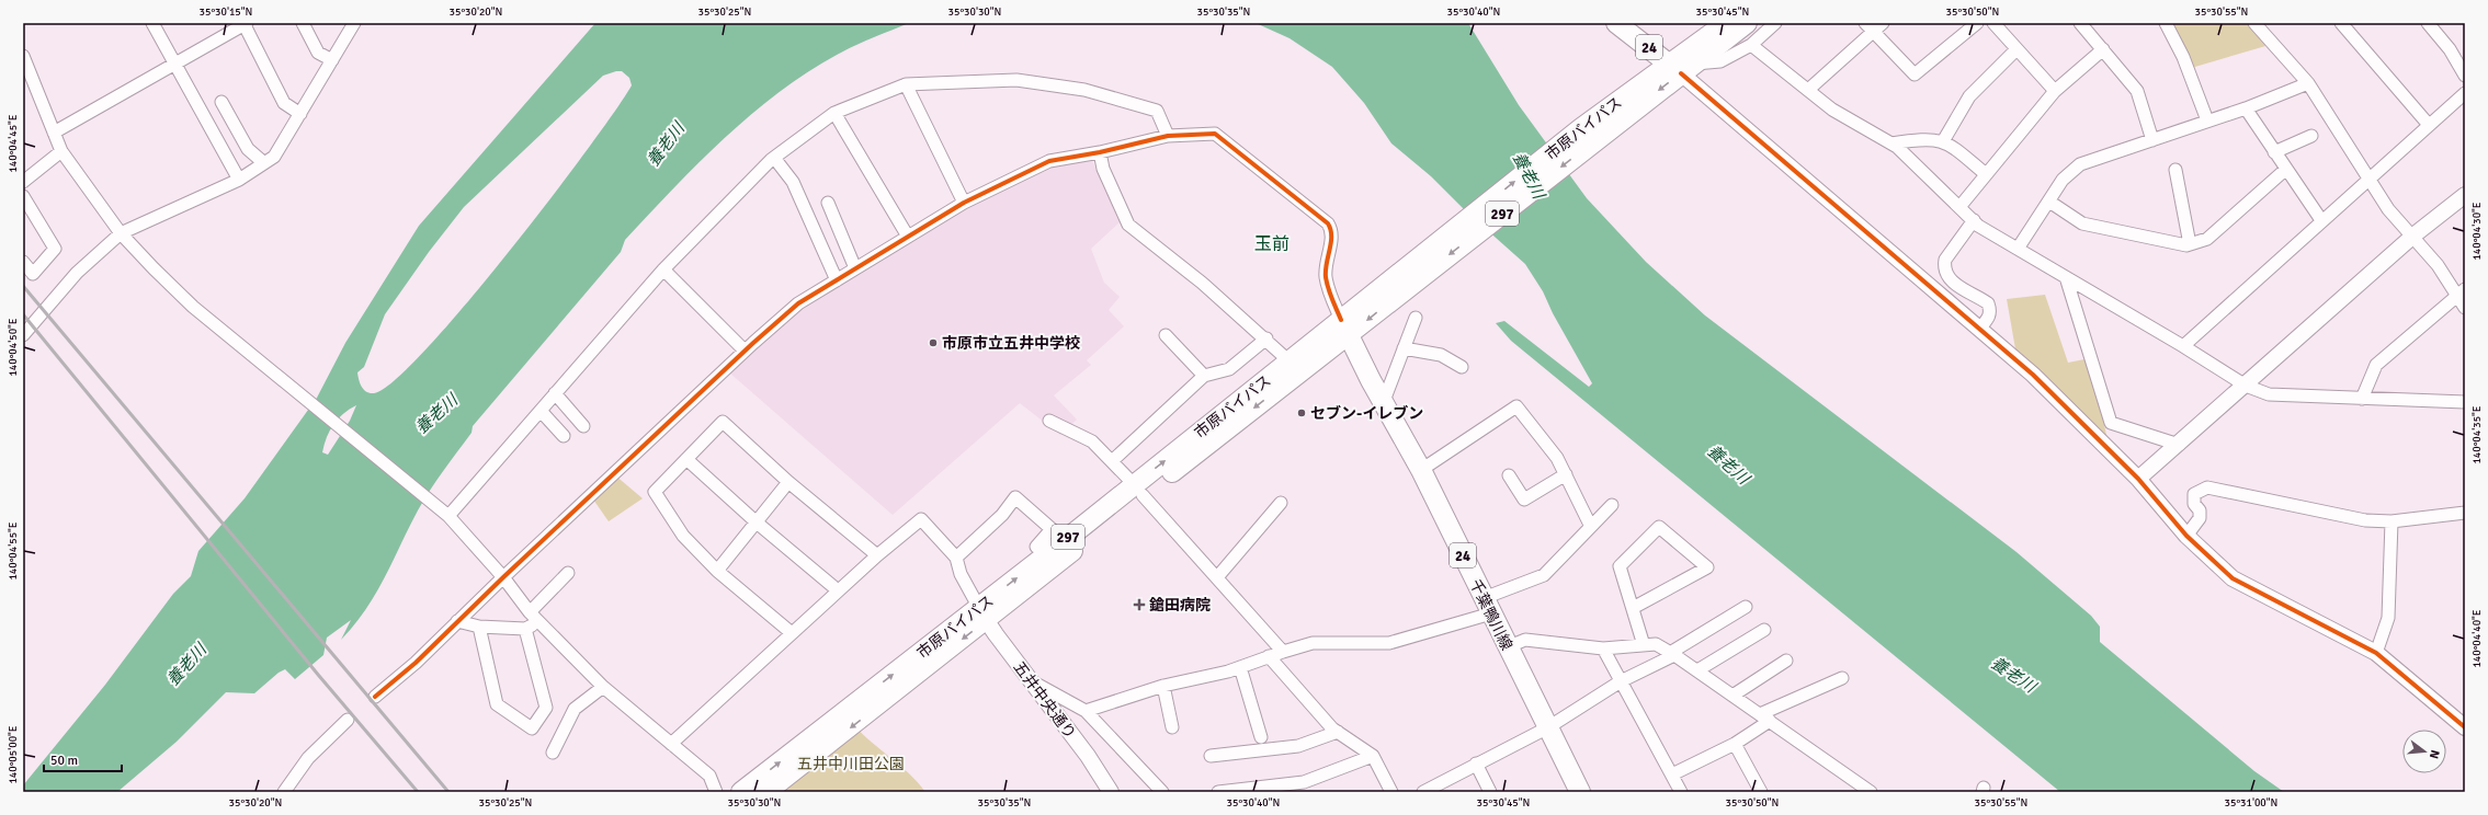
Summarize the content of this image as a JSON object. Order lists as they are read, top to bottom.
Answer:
{
  "streets": {
    "main road": [
      "24",
      "市原バイパス",
      "297",
      "千葉鴨川線"
    ],
    "street": ["五井中央通り"]
  },
  "crossings": [
    ["24", "市原バイパス"],
    ["市原バイパス", "千葉鴨川線"],
    ["市原バイパス", "五井中央通り"]
  ],
  "districts": ["玉前"],
  "water": ["養老川"],
  "parks": ["五井中川田公園"],
  "places": {
    "other": ["市原市立五井中学校", "セブン-イレブン"],
    "health": ["鎗田病院"]
  },
  "scale_bar": "50 m",
  "north": "right",
  "coordinates": [
    "35°30'15\"N",
    "35°30'20\"N",
    "35°30'25\"N",
    "35°30'30\"N",
    "35°30'35\"N",
    "35°30'40\"N",
    "35°30'45\"N",
    "35°30'50\"N",
    "35°30'55\"N",
    "140°04'45\"E",
    "140°04'30\"E",
    "140°04'50\"E",
    "140°04'35\"E",
    "140°04'55\"E",
    "140°04'40\"E",
    "140°05'00\"E",
    "35°31'00\"N"
  ]
}
